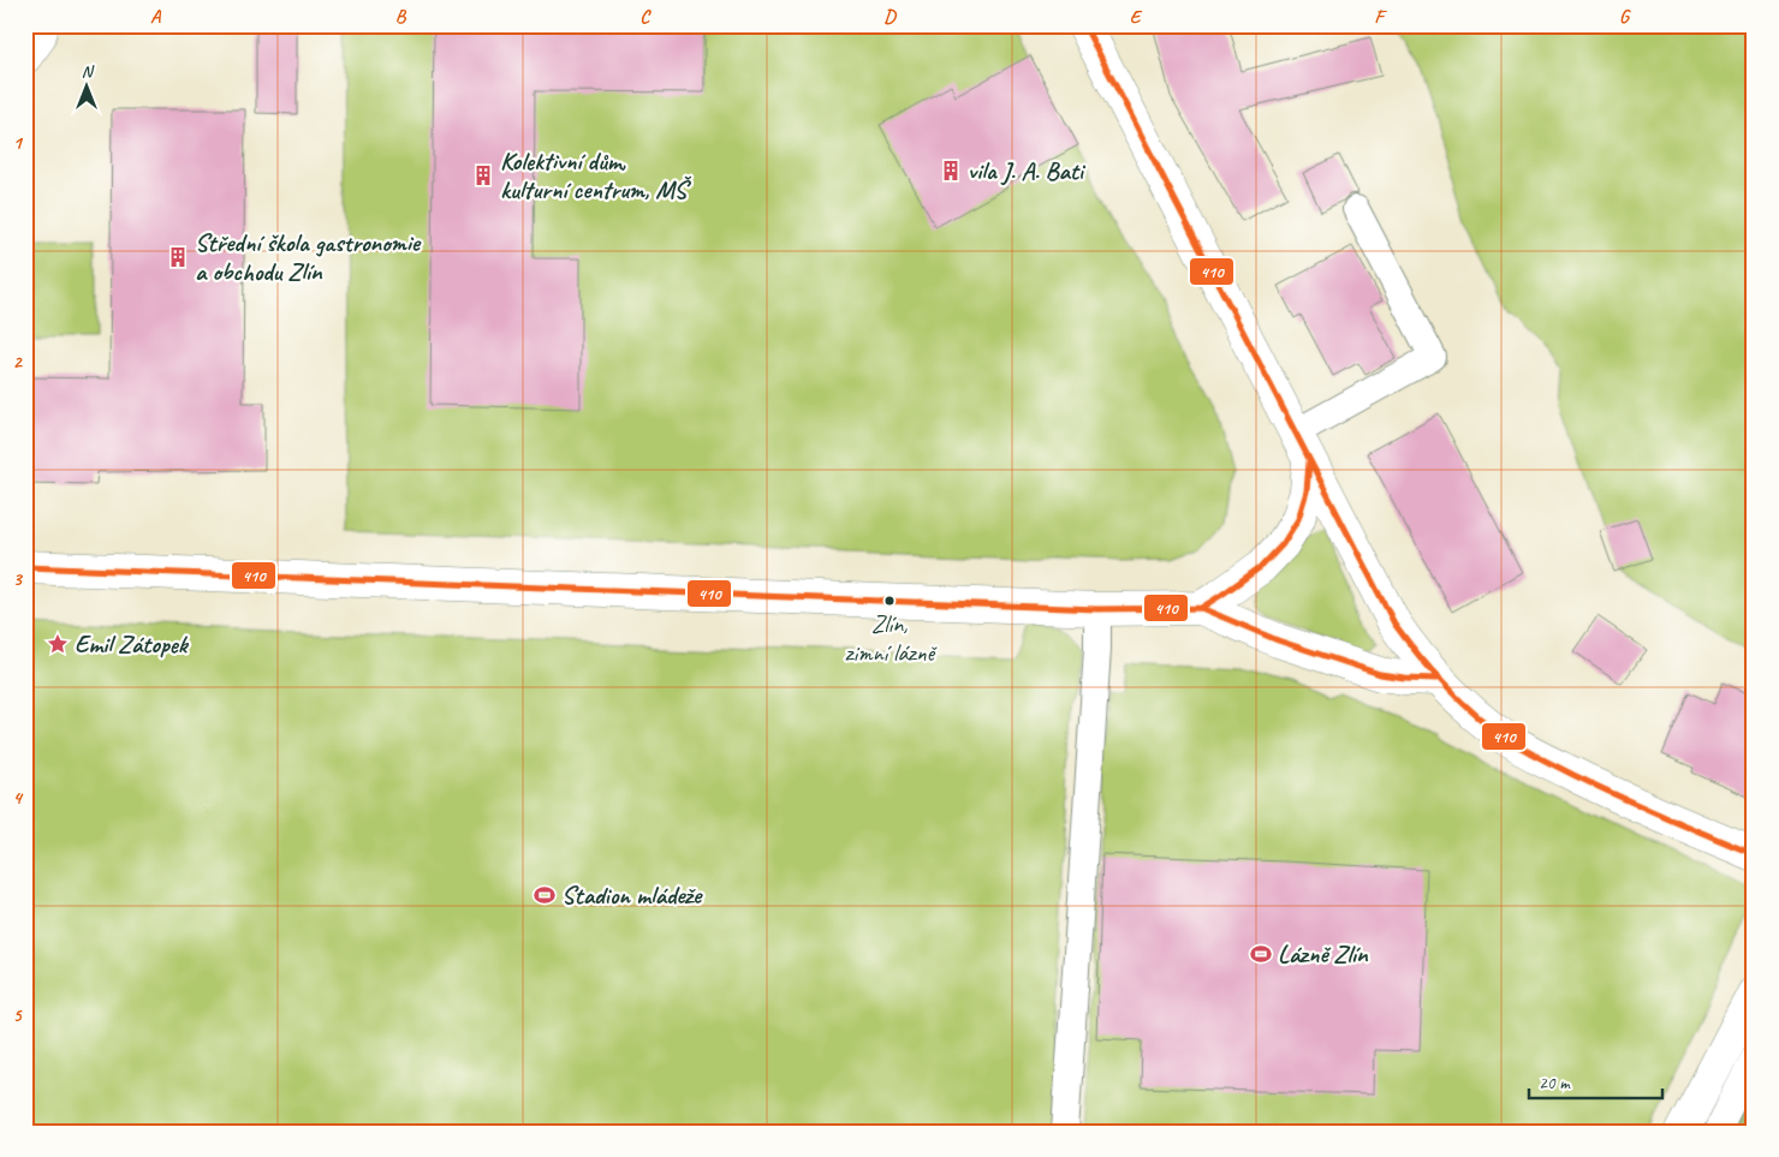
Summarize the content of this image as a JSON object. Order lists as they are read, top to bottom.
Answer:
{
  "places": {
    "building": ["vila J. A. Bati", "Kolektivní dům, kulturní centrum, MŠ", "Střední škola gastronomie a obchodu Zlín"],
    "other": ["Zlín, zimní lázně"],
    "place": ["Emil Zátopek"],
    "sports": ["Stadion mládeže", "Lázně Zlín"]
  },
  "lines": ["transit line 410"],
  "scale_bar": "20 m",
  "north": "top",
  "grid": {
    "columns": [
      "A",
      "B",
      "C",
      "D",
      "E",
      "F",
      "G"
    ],
    "rows": [
      "1",
      "2",
      "3",
      "4",
      "5"
    ]
  }
}
